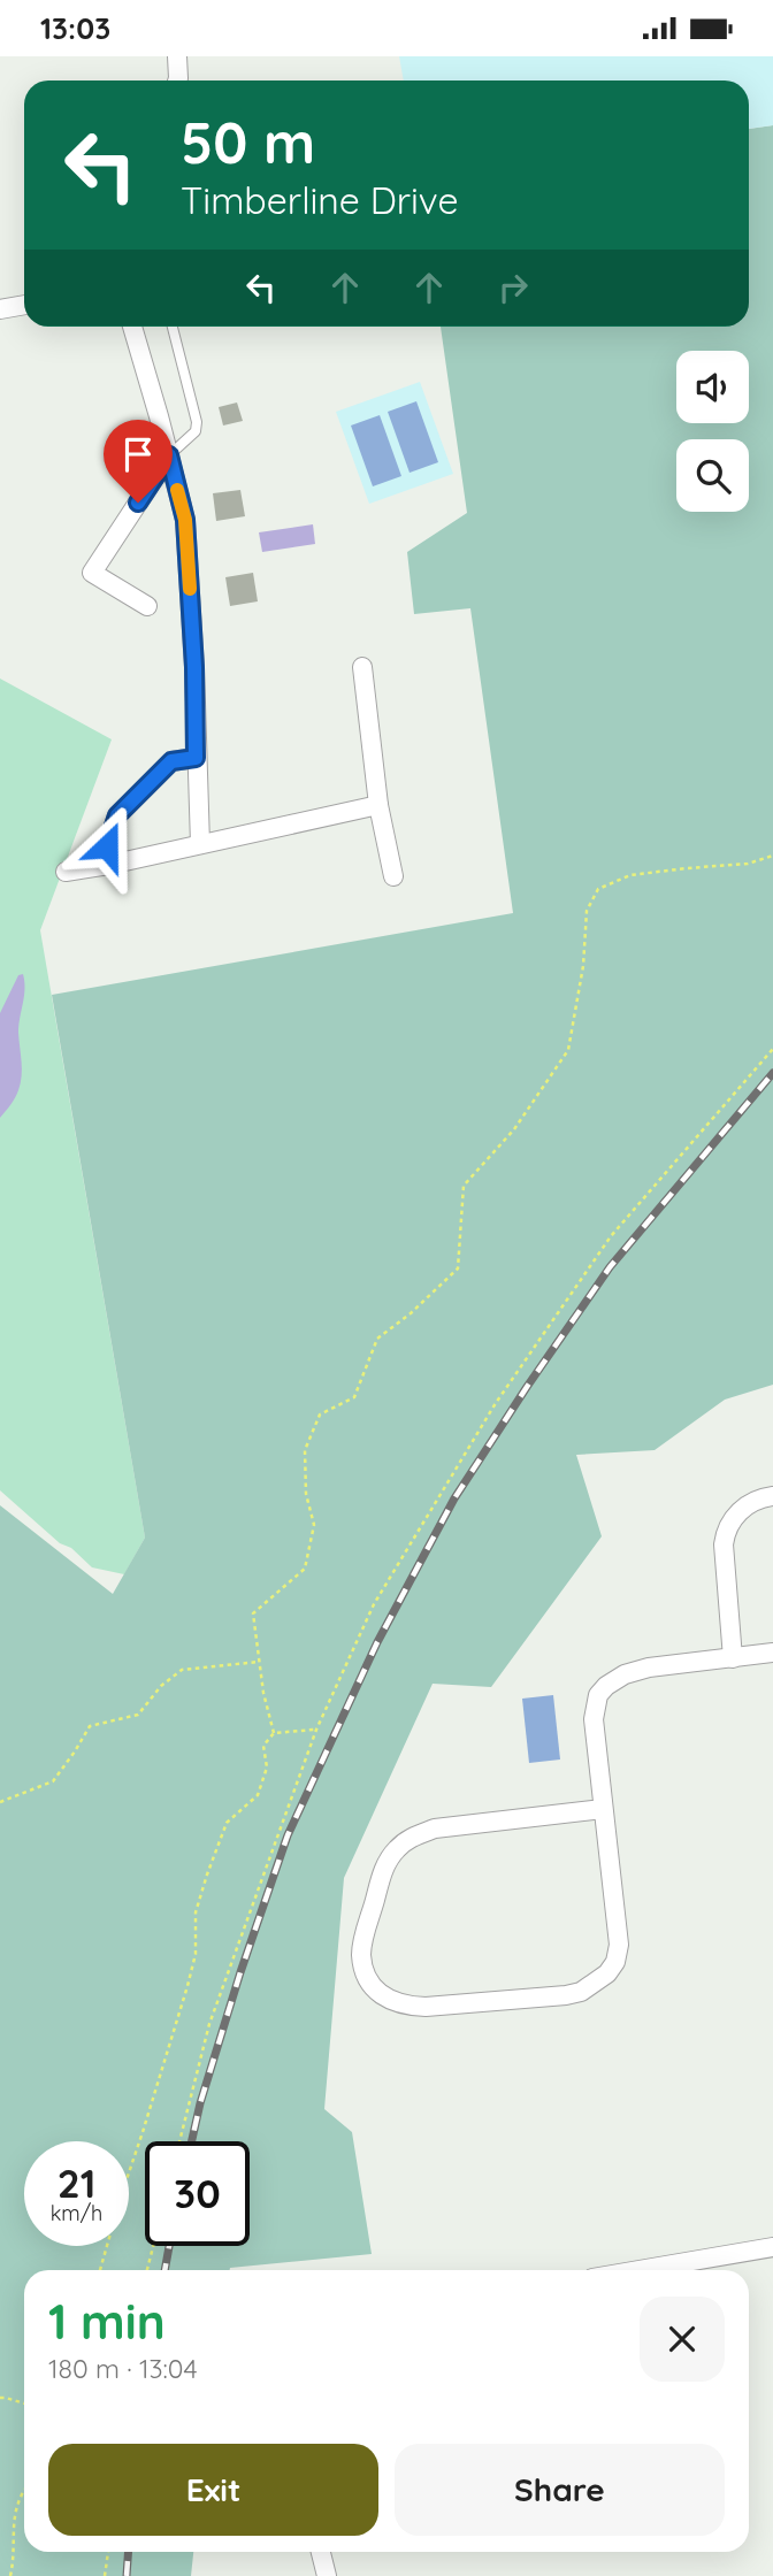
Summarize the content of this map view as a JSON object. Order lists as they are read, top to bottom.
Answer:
{
  "page": {
    "status": "13:03",
    "turn": ["50 m", "Timberline Drive"],
    "speed": "21 km/h",
    "limit": "30",
    "heading": ["1 min", "180 m · 13:04"],
    "buttons": ["Exit", "Share"]
  }
}
